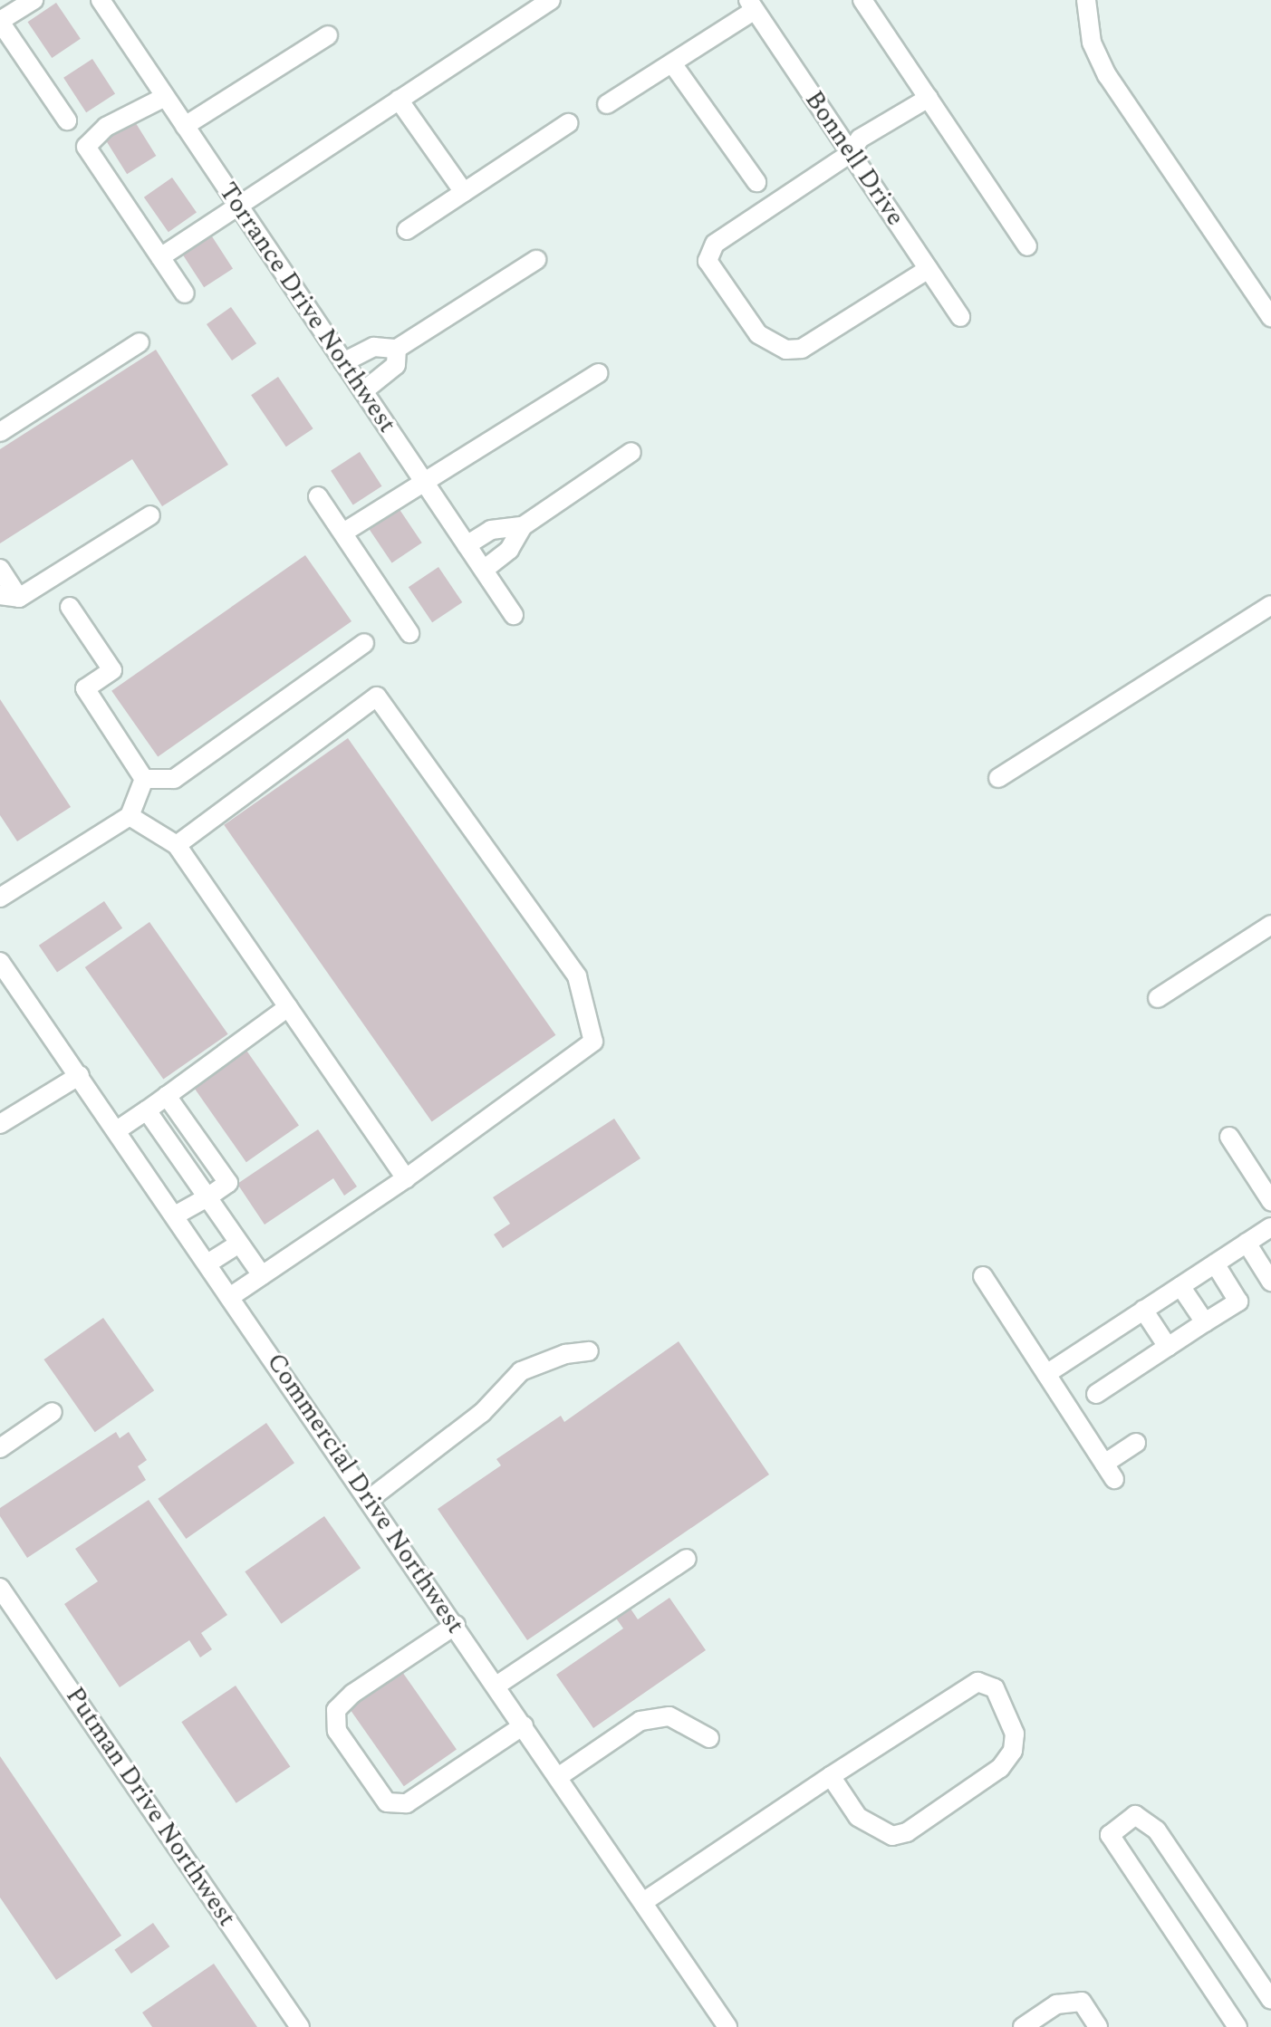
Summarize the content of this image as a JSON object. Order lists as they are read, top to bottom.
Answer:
{
  "streets": {
    "street": [
      "Bonnell Drive",
      "Torrance Drive Northwest",
      "Commercial Drive Northwest",
      "Putman Drive Northwest"
    ]
  }
}
